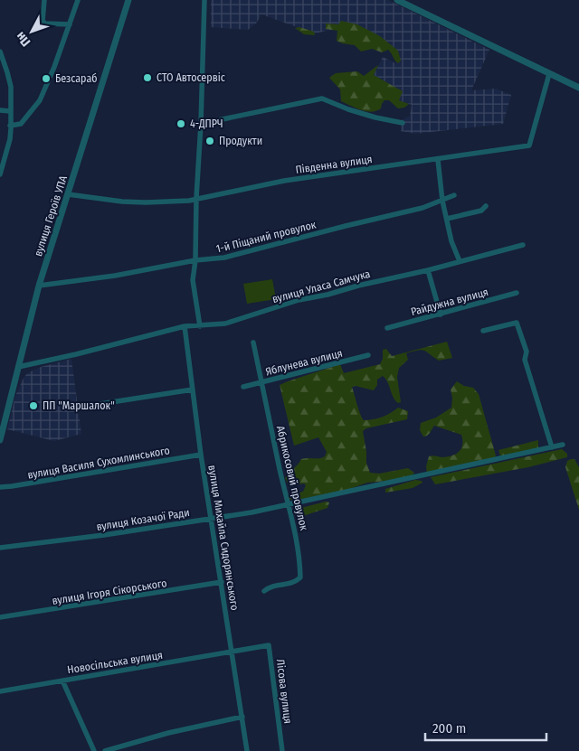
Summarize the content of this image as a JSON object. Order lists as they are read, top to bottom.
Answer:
{
  "streets": {
    "street": [
      "Південна вулиця",
      "вулиця Героїв УПА",
      "1-й Піщаний провулок",
      "вулиця Уласа Самчука",
      "Райдужна вулиця",
      "Яблунева вулиця",
      "вулиця Василя Сухомлинського",
      "Абрикосовий провулок",
      "вулиця Козачої Ради",
      "вулиця Михайла Сидорянського",
      "вулиця Ігоря Сікорського",
      "Новосільська вулиця",
      "Лісова вулиця"
    ]
  },
  "crossings": [
    ["Південна вулиця", "вулиця Героїв УПА"],
    ["вулиця Героїв УПА", "1-й Піщаний провулок"],
    ["вулиця Героїв УПА", "вулиця Уласа Самчука"],
    ["вулиця Уласа Самчука", "вулиця Михайла Сидорянського"],
    ["Яблунева вулиця", "Абрикосовий провулок"],
    ["вулиця Василя Сухомлинського", "вулиця Михайла Сидорянського"],
    ["Абрикосовий провулок", "вулиця Козачої Ради"],
    ["вулиця Козачої Ради", "вулиця Михайла Сидорянського"],
    ["вулиця Михайла Сидорянського", "вулиця Ігоря Сікорського"],
    ["вулиця Михайла Сидорянського", "Новосільська вулиця"],
    ["вулиця Михайла Сидорянського", "Лісова вулиця"],
    ["Новосільська вулиця", "Лісова вулиця"]
  ],
  "places": [
    "СТО Автосервіс",
    "Безсараб",
    "4-ДПРЧ",
    "Продукти",
    "ПП \"Маршалок\""
  ],
  "scale_bar": "200 m",
  "north": "bottom left"
}
